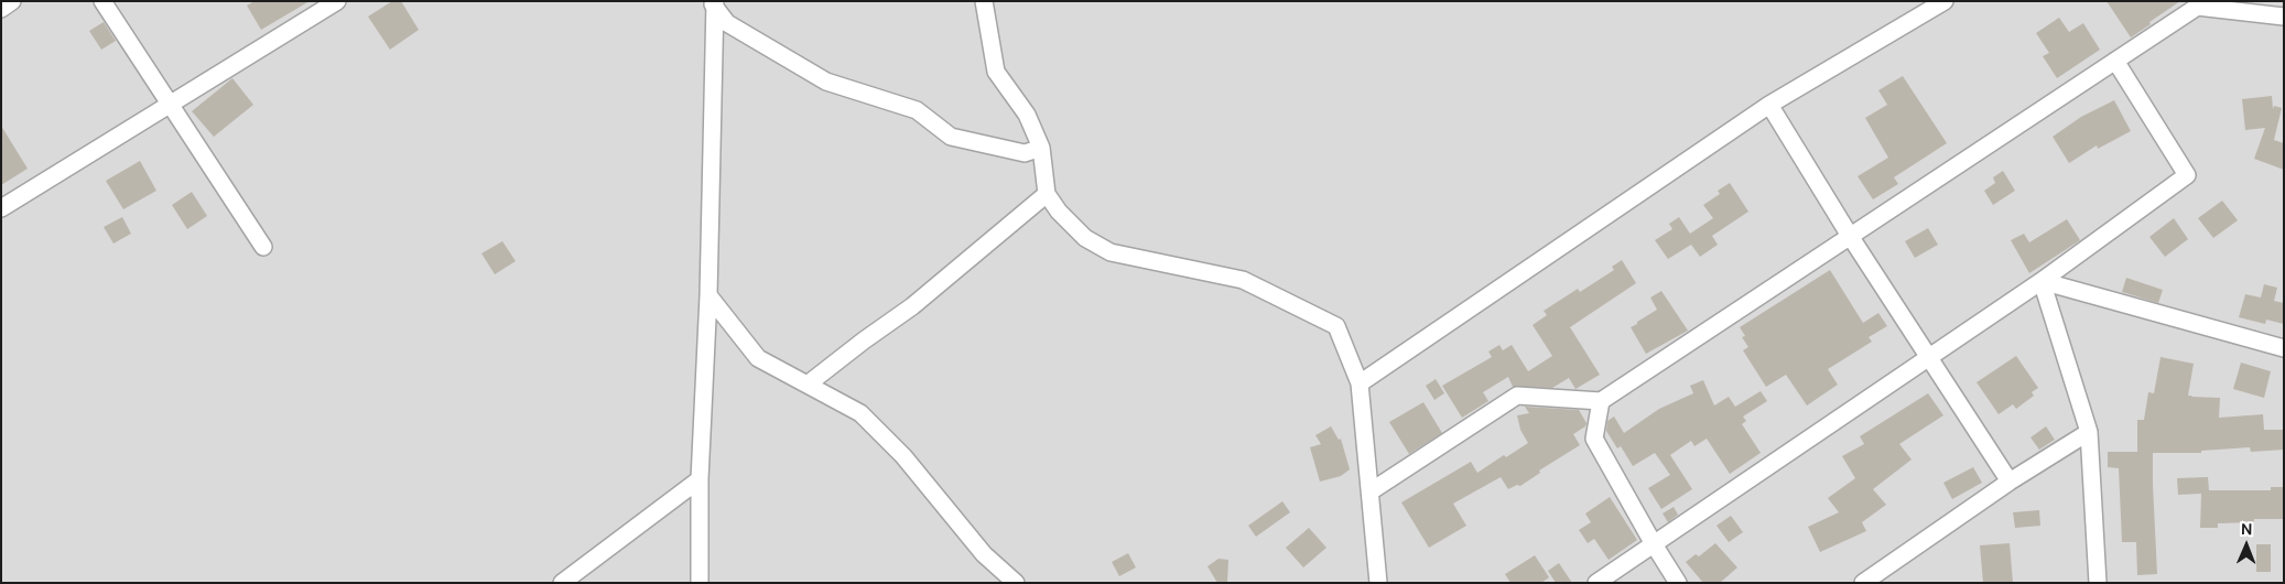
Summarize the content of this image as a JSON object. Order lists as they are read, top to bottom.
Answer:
{
  "north": "top"
}
